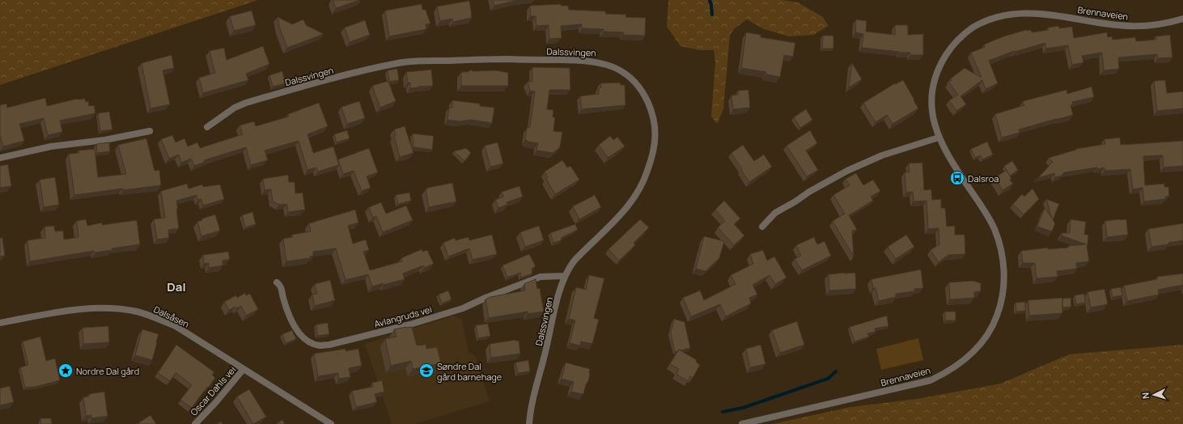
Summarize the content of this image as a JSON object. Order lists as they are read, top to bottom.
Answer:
{
  "streets": {
    "street": [
      "Brennaveien",
      "Dalssvingen",
      "Dalsåsen",
      "Avlangruds vei",
      "Oscar Dahls vei"
    ]
  },
  "crossings": [
    ["Dalssvingen", "Avlangruds vei"],
    ["Dalsåsen", "Oscar Dahls vei"]
  ],
  "districts": ["Dal"],
  "places": {
    "bus stop": ["Dalsroa"],
    "place": ["Nordre Dal gård"],
    "school or university": ["Søndre Dal gård barnehage"]
  },
  "north": "left"
}
